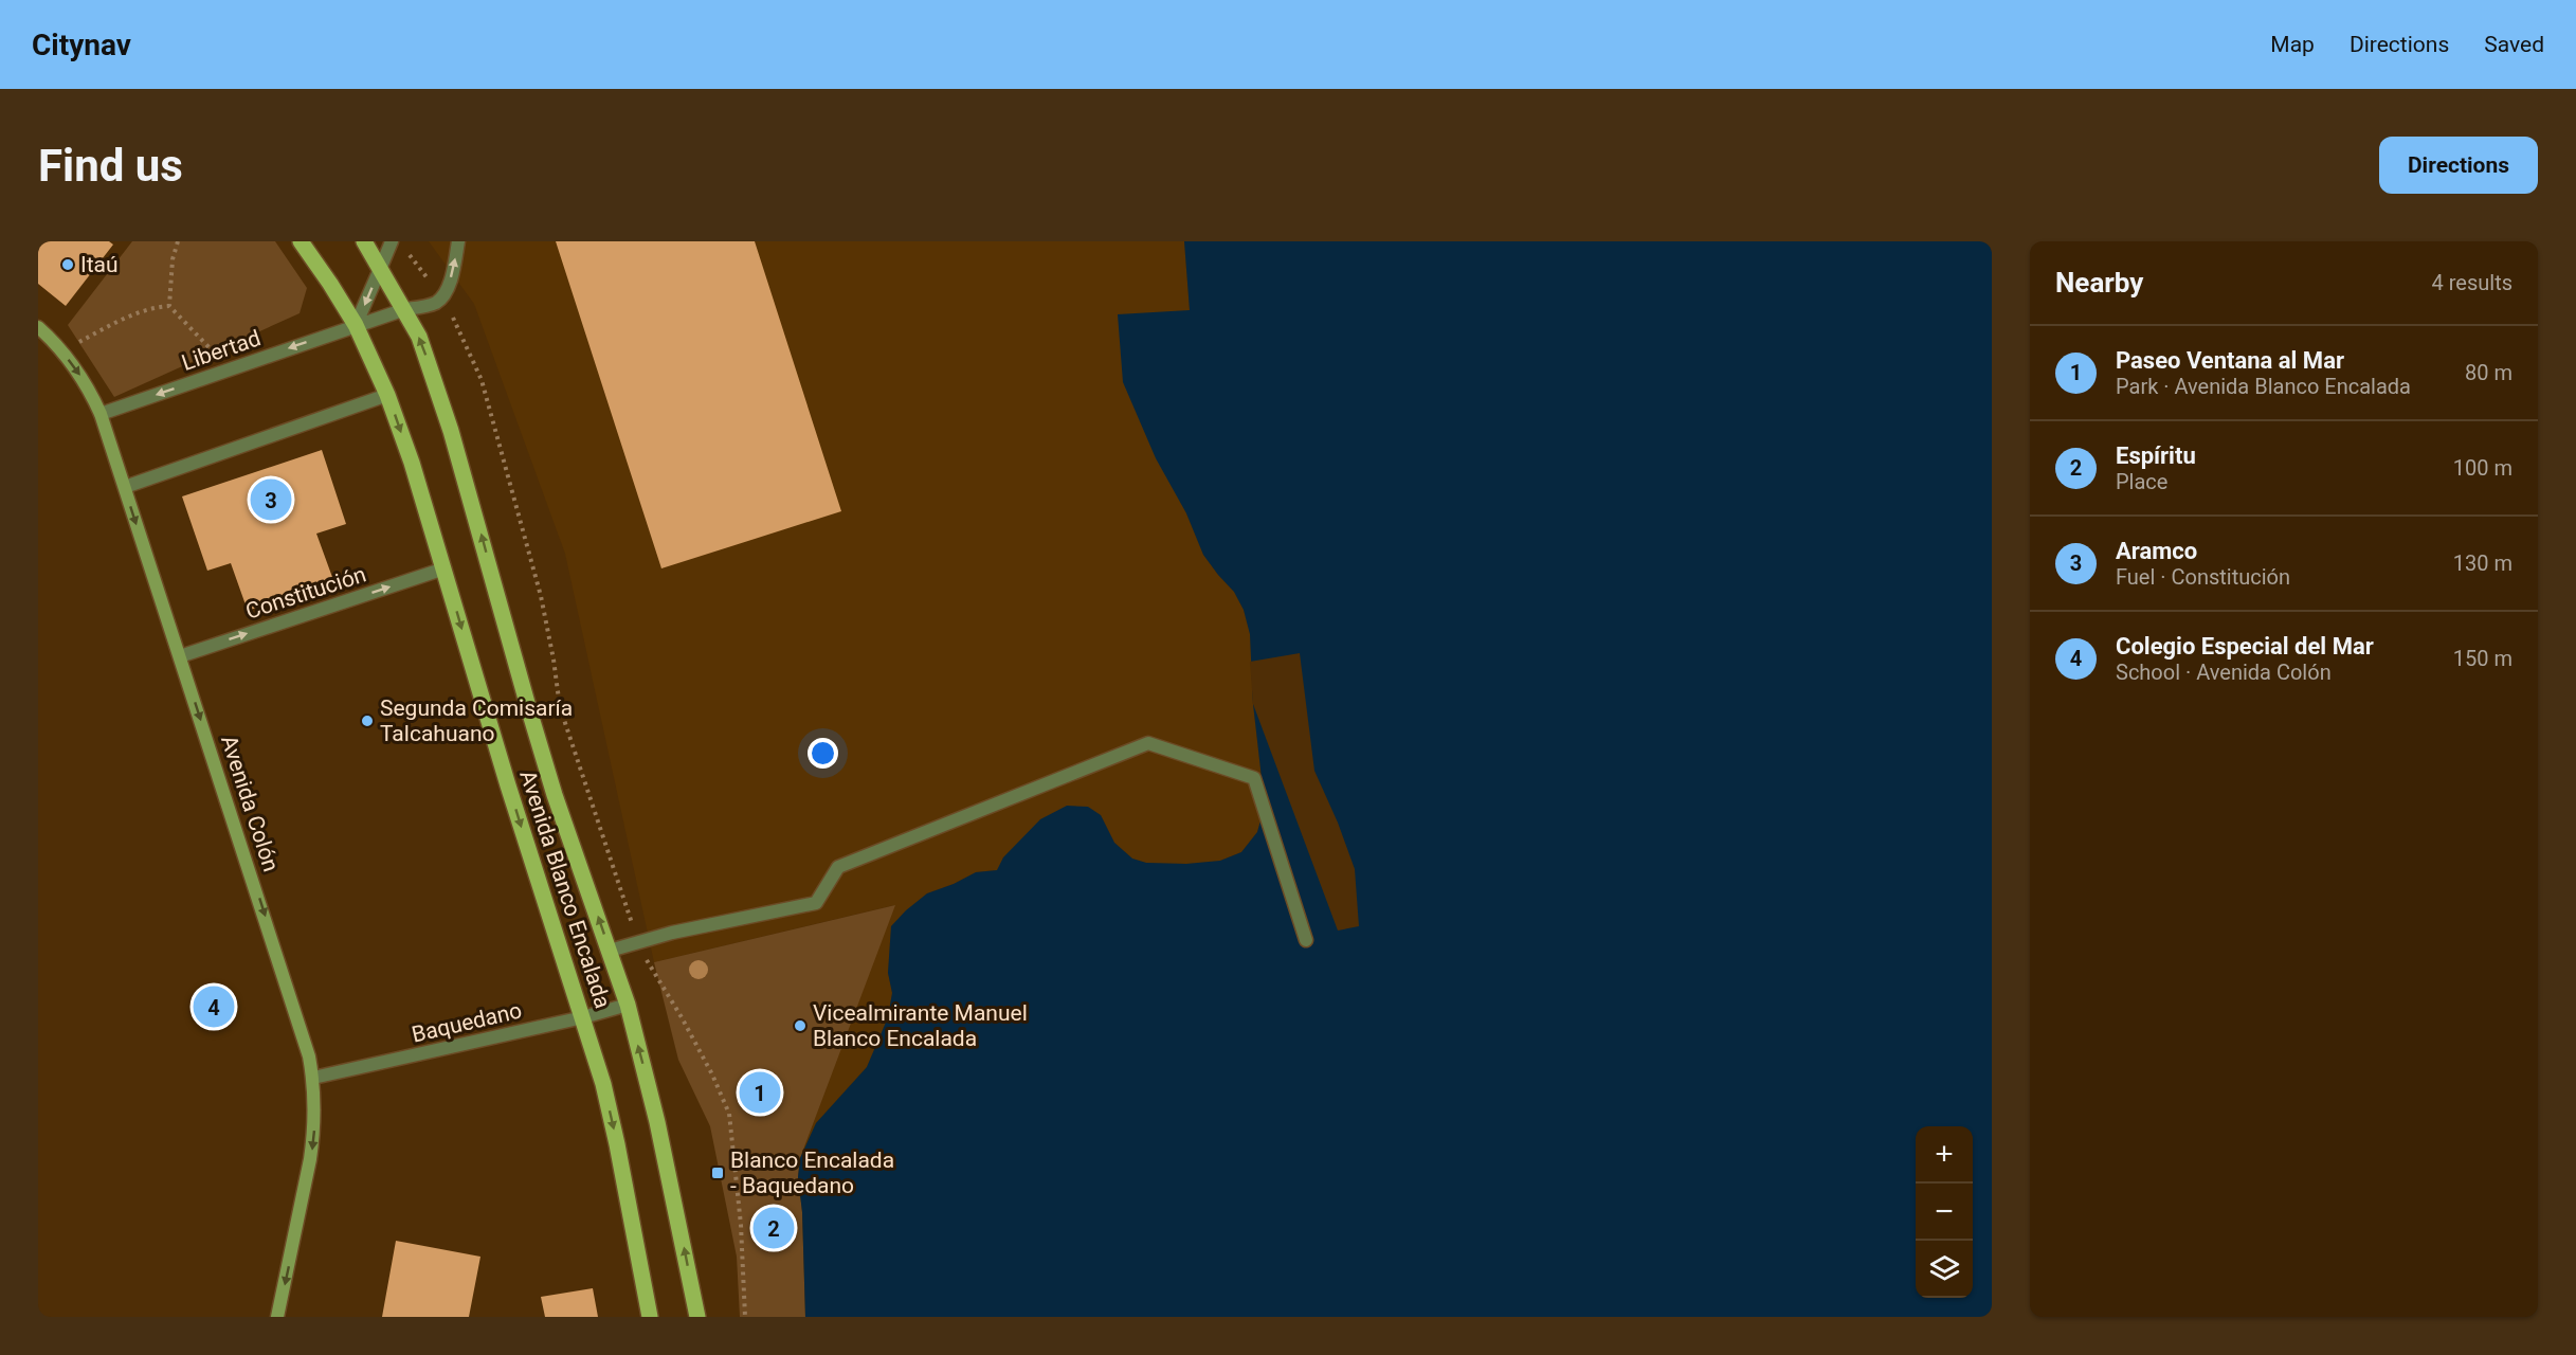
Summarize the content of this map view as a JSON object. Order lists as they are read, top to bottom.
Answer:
{
  "streets": {
    "main road": ["Avenida Colón", "Avenida Blanco Encalada"],
    "street": ["Libertad", "Constitución", "Baquedano"]
  },
  "crossings": [
    ["Libertad", "Avenida Colón"],
    ["Libertad", "Avenida Blanco Encalada"],
    ["Constitución", "Avenida Colón"],
    ["Constitución", "Avenida Blanco Encalada"],
    ["Avenida Colón", "Baquedano"],
    ["Avenida Blanco Encalada", "Baquedano"]
  ],
  "one_way": ["Constitución", "Avenida Colón"],
  "places": {
    "other": ["Itaú", "Segunda Comisaría Talcahuano", "Vicealmirante Manuel Blanco Encalada"],
    "transit": ["Blanco Encalada - Baquedano"]
  },
  "page": {
    "header": "Citynav",
    "nav": ["Map", "Directions", "Saved"],
    "buttons": "Directions",
    "title": "Find us",
    "heading": ["Nearby", "4 results"],
    "list": [
      {
        "mark": "1",
        "name": "Paseo Ventana al Mar",
        "note": "Park · Avenida Blanco Encalada",
        "value": "80 m"
      },
      {
        "mark": "2",
        "name": "Espíritu",
        "note": "Place",
        "value": "100 m"
      },
      {
        "mark": "3",
        "name": "Aramco",
        "note": "Fuel · Constitución",
        "value": "130 m"
      },
      {
        "mark": "4",
        "name": "Colegio Especial del Mar",
        "note": "School · Avenida Colón",
        "value": "150 m"
      }
    ],
    "pins": [
      "3",
      "4",
      "1",
      "2"
    ],
    "map_buttons": ["+", "−"]
  }
}
